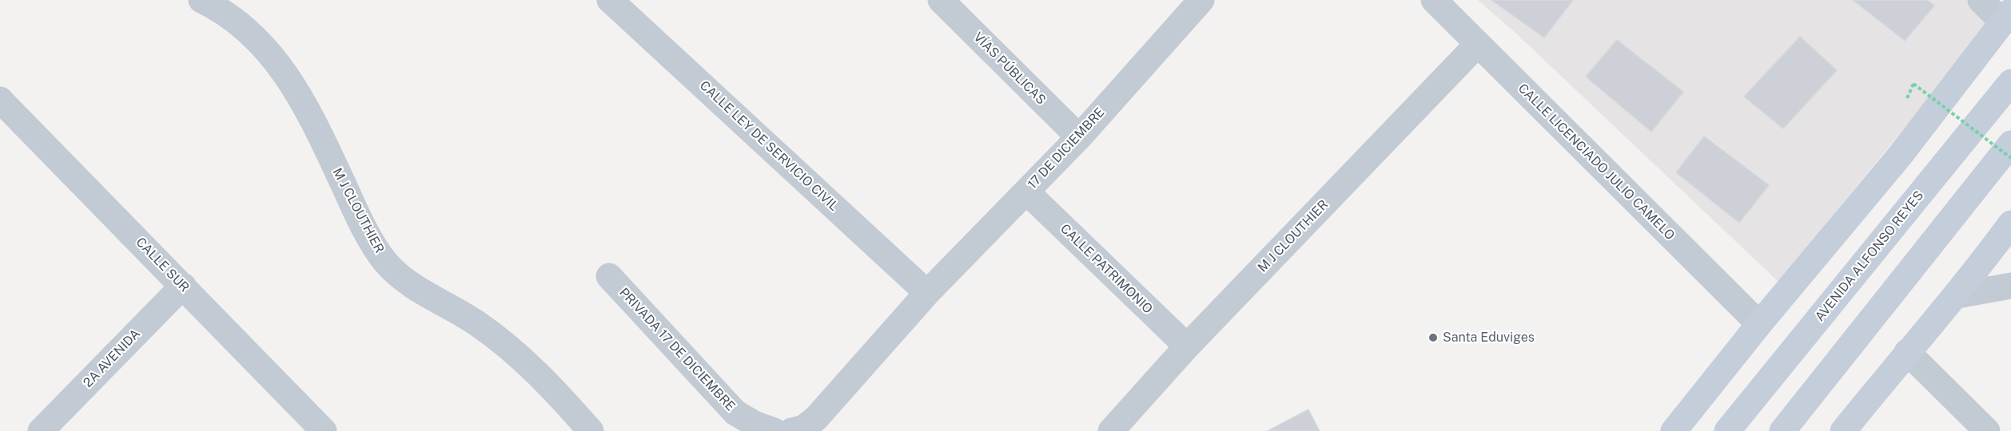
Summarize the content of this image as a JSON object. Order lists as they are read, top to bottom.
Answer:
{
  "streets": {
    "main road": ["AVENIDA ALFONSO REYES"],
    "street": [
      "VÍAS PÚBLICAS",
      "CALLE LEY DE SERVICIO CIVIL",
      "17 DE DICIEMBRE",
      "CALLE LICENCIADO JULIO CAMELO",
      "M J CLOUTHIER",
      "CALLE SUR",
      "CALLE PATRIMONIO",
      "PRIVADA 17 DE DICIEMBRE",
      "2A AVENIDA"
    ]
  },
  "crossings": [
    ["VÍAS PÚBLICAS", "17 DE DICIEMBRE"],
    ["CALLE LEY DE SERVICIO CIVIL", "17 DE DICIEMBRE"],
    ["17 DE DICIEMBRE", "CALLE PATRIMONIO"],
    ["CALLE LICENCIADO JULIO CAMELO", "M J CLOUTHIER"],
    ["M J CLOUTHIER", "CALLE PATRIMONIO"],
    ["CALLE SUR", "2A AVENIDA"]
  ],
  "places": ["Santa Eduviges"]
}
